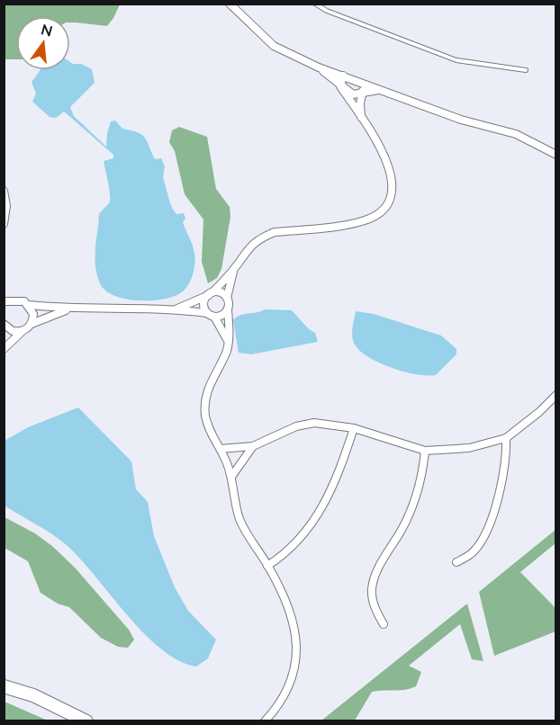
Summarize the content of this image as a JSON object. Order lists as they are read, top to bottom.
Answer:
{
  "north": "top"
}
